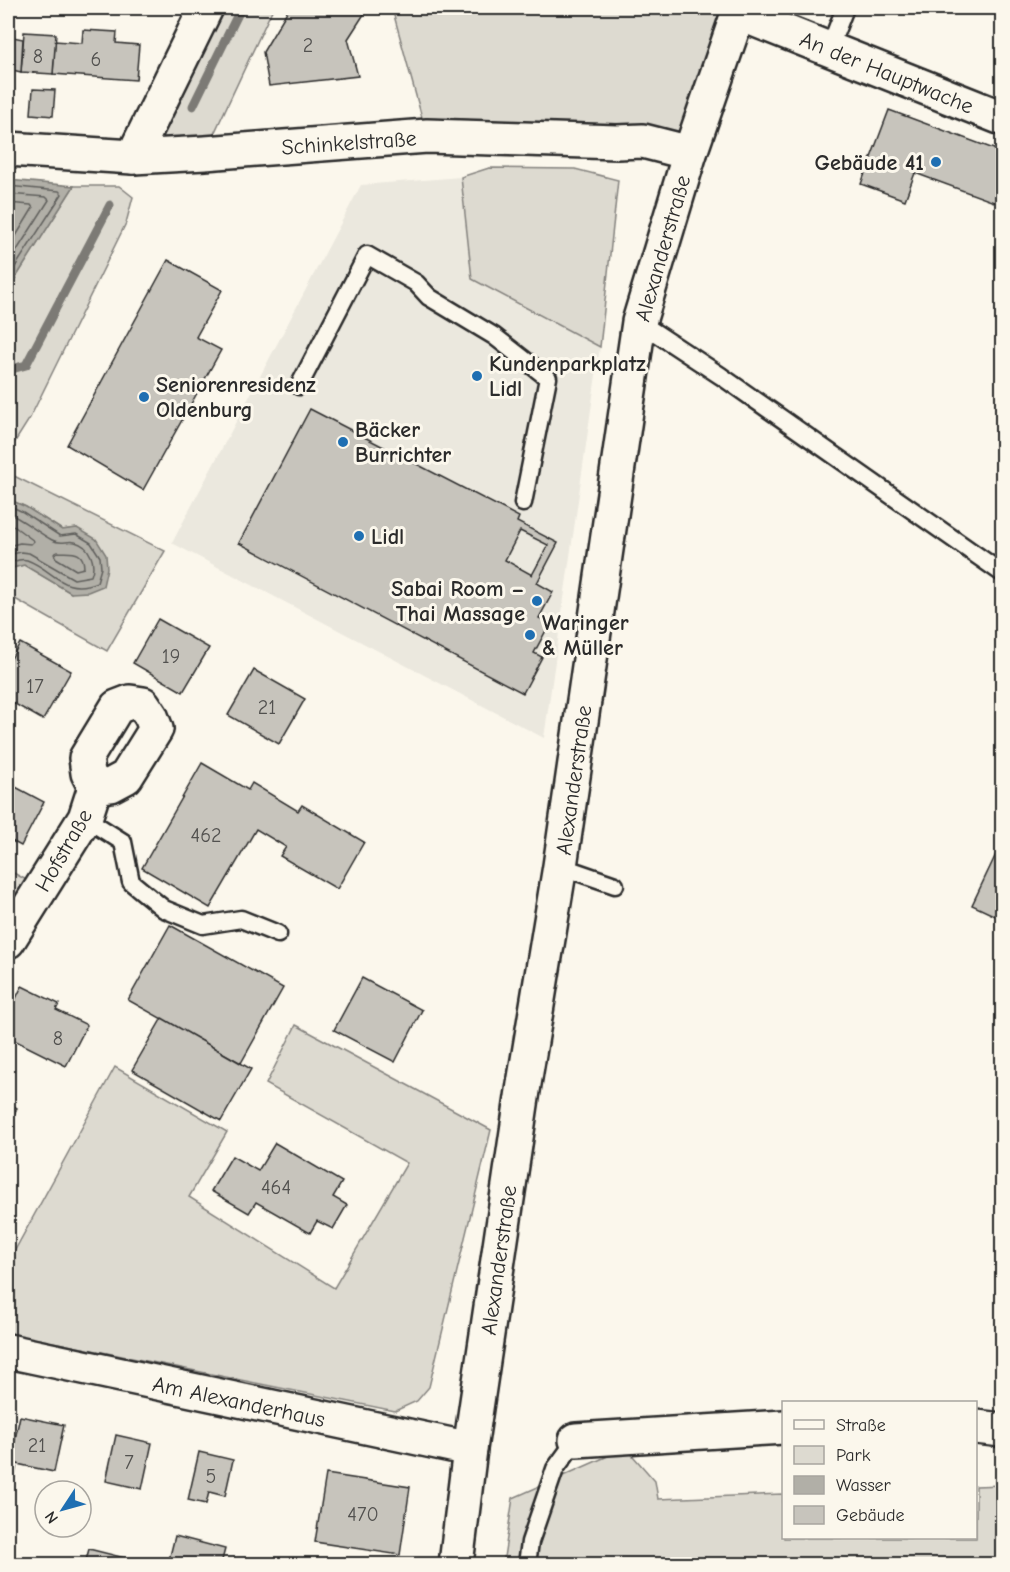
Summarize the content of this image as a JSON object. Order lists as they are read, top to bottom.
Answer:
{
  "streets": {
    "street": [
      "An der Hauptwache",
      "Schinkelstraße",
      "Alexanderstraße",
      "Hofstraße",
      "Am Alexanderhaus"
    ]
  },
  "crossings": [
    ["An der Hauptwache", "Alexanderstraße"],
    ["Schinkelstraße", "Alexanderstraße"],
    ["Alexanderstraße", "Am Alexanderhaus"]
  ],
  "places": [
    "Gebäude 41",
    "Kundenparkplatz Lidl",
    "Seniorenresidenz Oldenburg",
    "Bäcker Burrichter",
    "Lidl",
    "Sabai Room – Thai Massage",
    "Waringer & Müller"
  ],
  "house_numbers": [
    "2",
    "8",
    "6",
    "19",
    "17",
    "21",
    "462",
    "8",
    "464",
    "21",
    "7",
    "5",
    "470"
  ],
  "legend": [
    "Straße",
    "Park",
    "Wasser",
    "Gebäude"
  ],
  "north": "bottom left"
}
